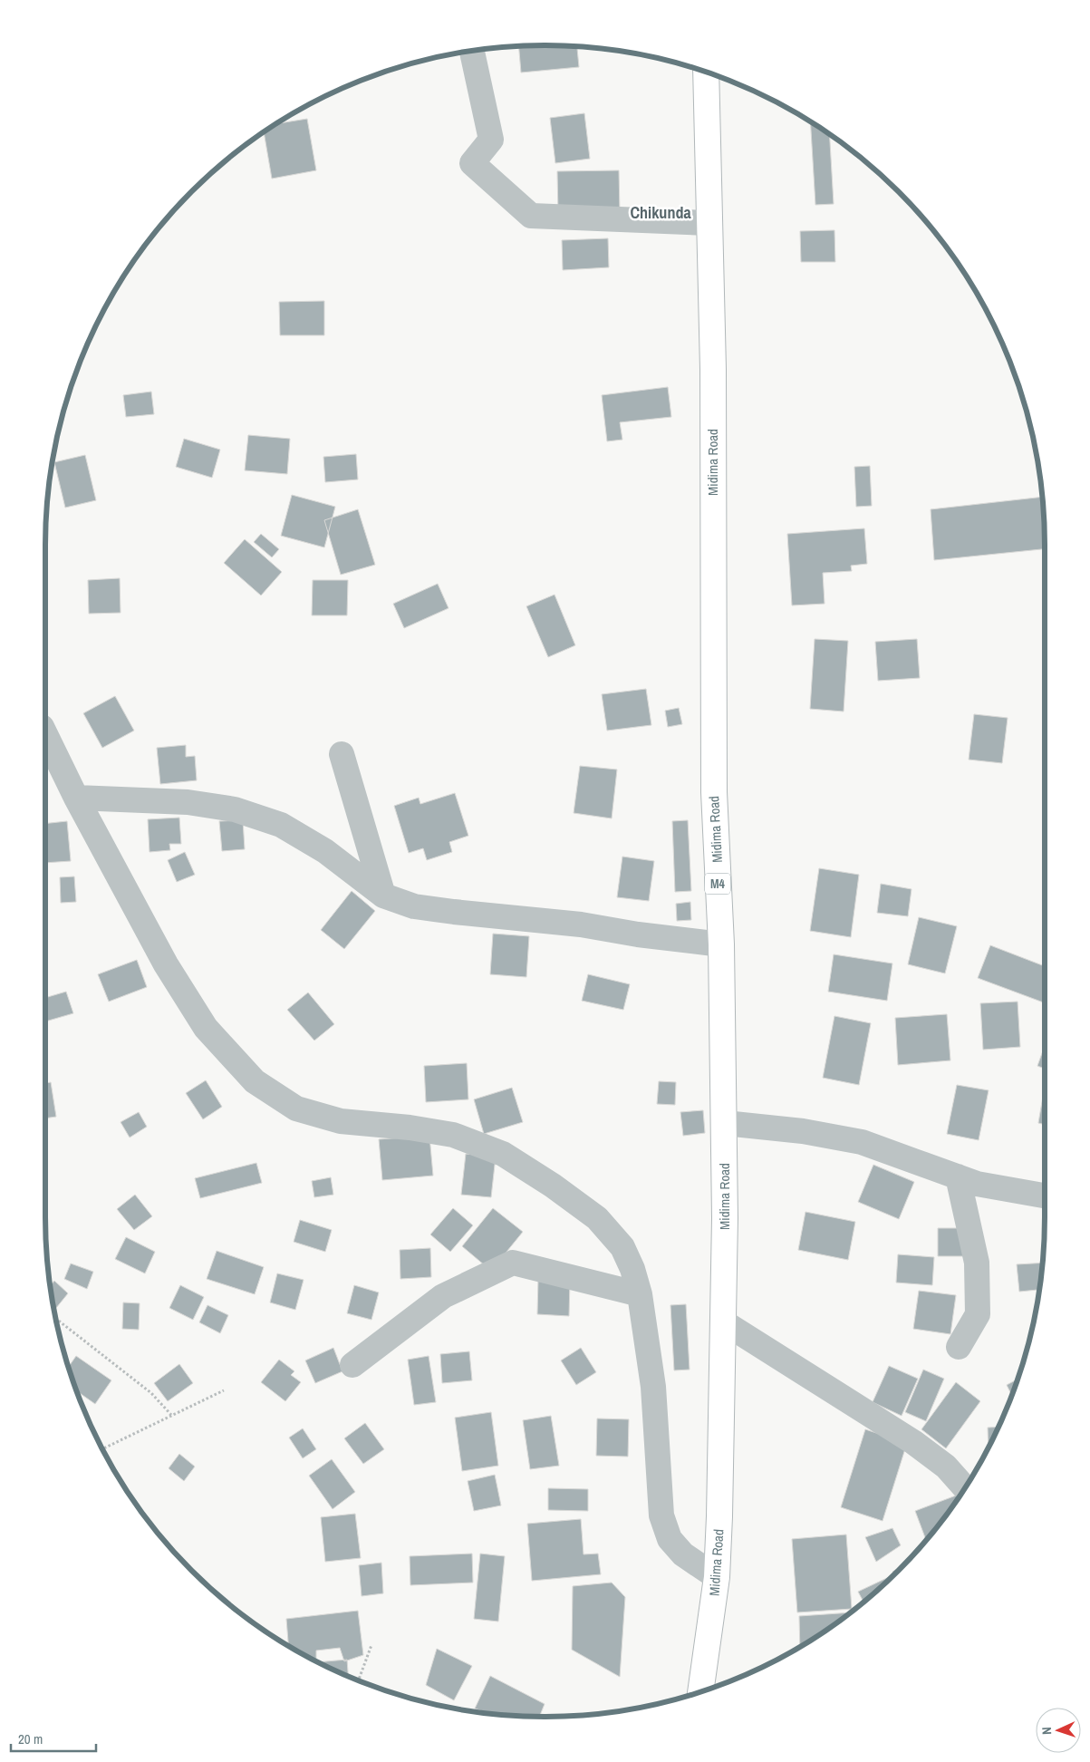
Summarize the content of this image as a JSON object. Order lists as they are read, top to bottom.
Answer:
{
  "streets": {
    "main road": ["Midima Road", "M4"]
  },
  "districts": ["Chikunda"],
  "scale_bar": "20 m",
  "north": "left"
}
